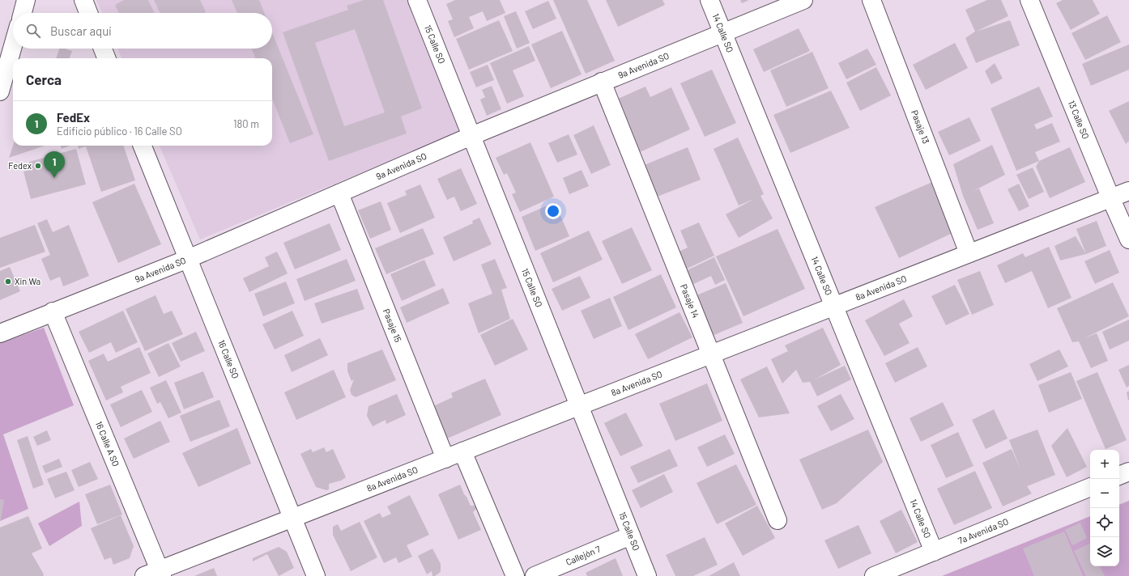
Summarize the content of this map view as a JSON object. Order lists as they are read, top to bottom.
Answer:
{
  "streets": {
    "main road": [
      "14 Calle SO",
      "15 Calle SO",
      "9a Avenida SO",
      "13 Calle SO",
      "Pasaje 13",
      "8a Avenida SO",
      "Pasaje 14",
      "Pasaje 15",
      "16 Calle SO",
      "16 Calle A SO",
      "7a Avenida SO",
      "Callejón 7"
    ]
  },
  "crossings": [
    ["14 Calle SO", "9a Avenida SO"],
    ["14 Calle SO", "8a Avenida SO"],
    ["14 Calle SO", "7a Avenida SO"],
    ["15 Calle SO", "9a Avenida SO"],
    ["15 Calle SO", "8a Avenida SO"],
    ["15 Calle SO", "Callejón 7"],
    ["9a Avenida SO", "Pasaje 14"],
    ["9a Avenida SO", "Pasaje 15"],
    ["9a Avenida SO", "16 Calle SO"],
    ["9a Avenida SO", "16 Calle A SO"],
    ["13 Calle SO", "8a Avenida SO"],
    ["Pasaje 13", "8a Avenida SO"],
    ["8a Avenida SO", "Pasaje 14"],
    ["8a Avenida SO", "Pasaje 15"],
    ["8a Avenida SO", "16 Calle SO"],
    ["8a Avenida SO", "16 Calle A SO"]
  ],
  "places": ["Fedex", "Xin Wa"],
  "page": {
    "search": "Buscar aquí",
    "heading": "Cerca",
    "list": [
      {
        "mark": "1",
        "name": "FedEx",
        "note": "Edificio público · 16 Calle SO",
        "value": "180 m"
      }
    ],
    "pins": "1",
    "map_buttons": ["+", "−"]
  }
}
